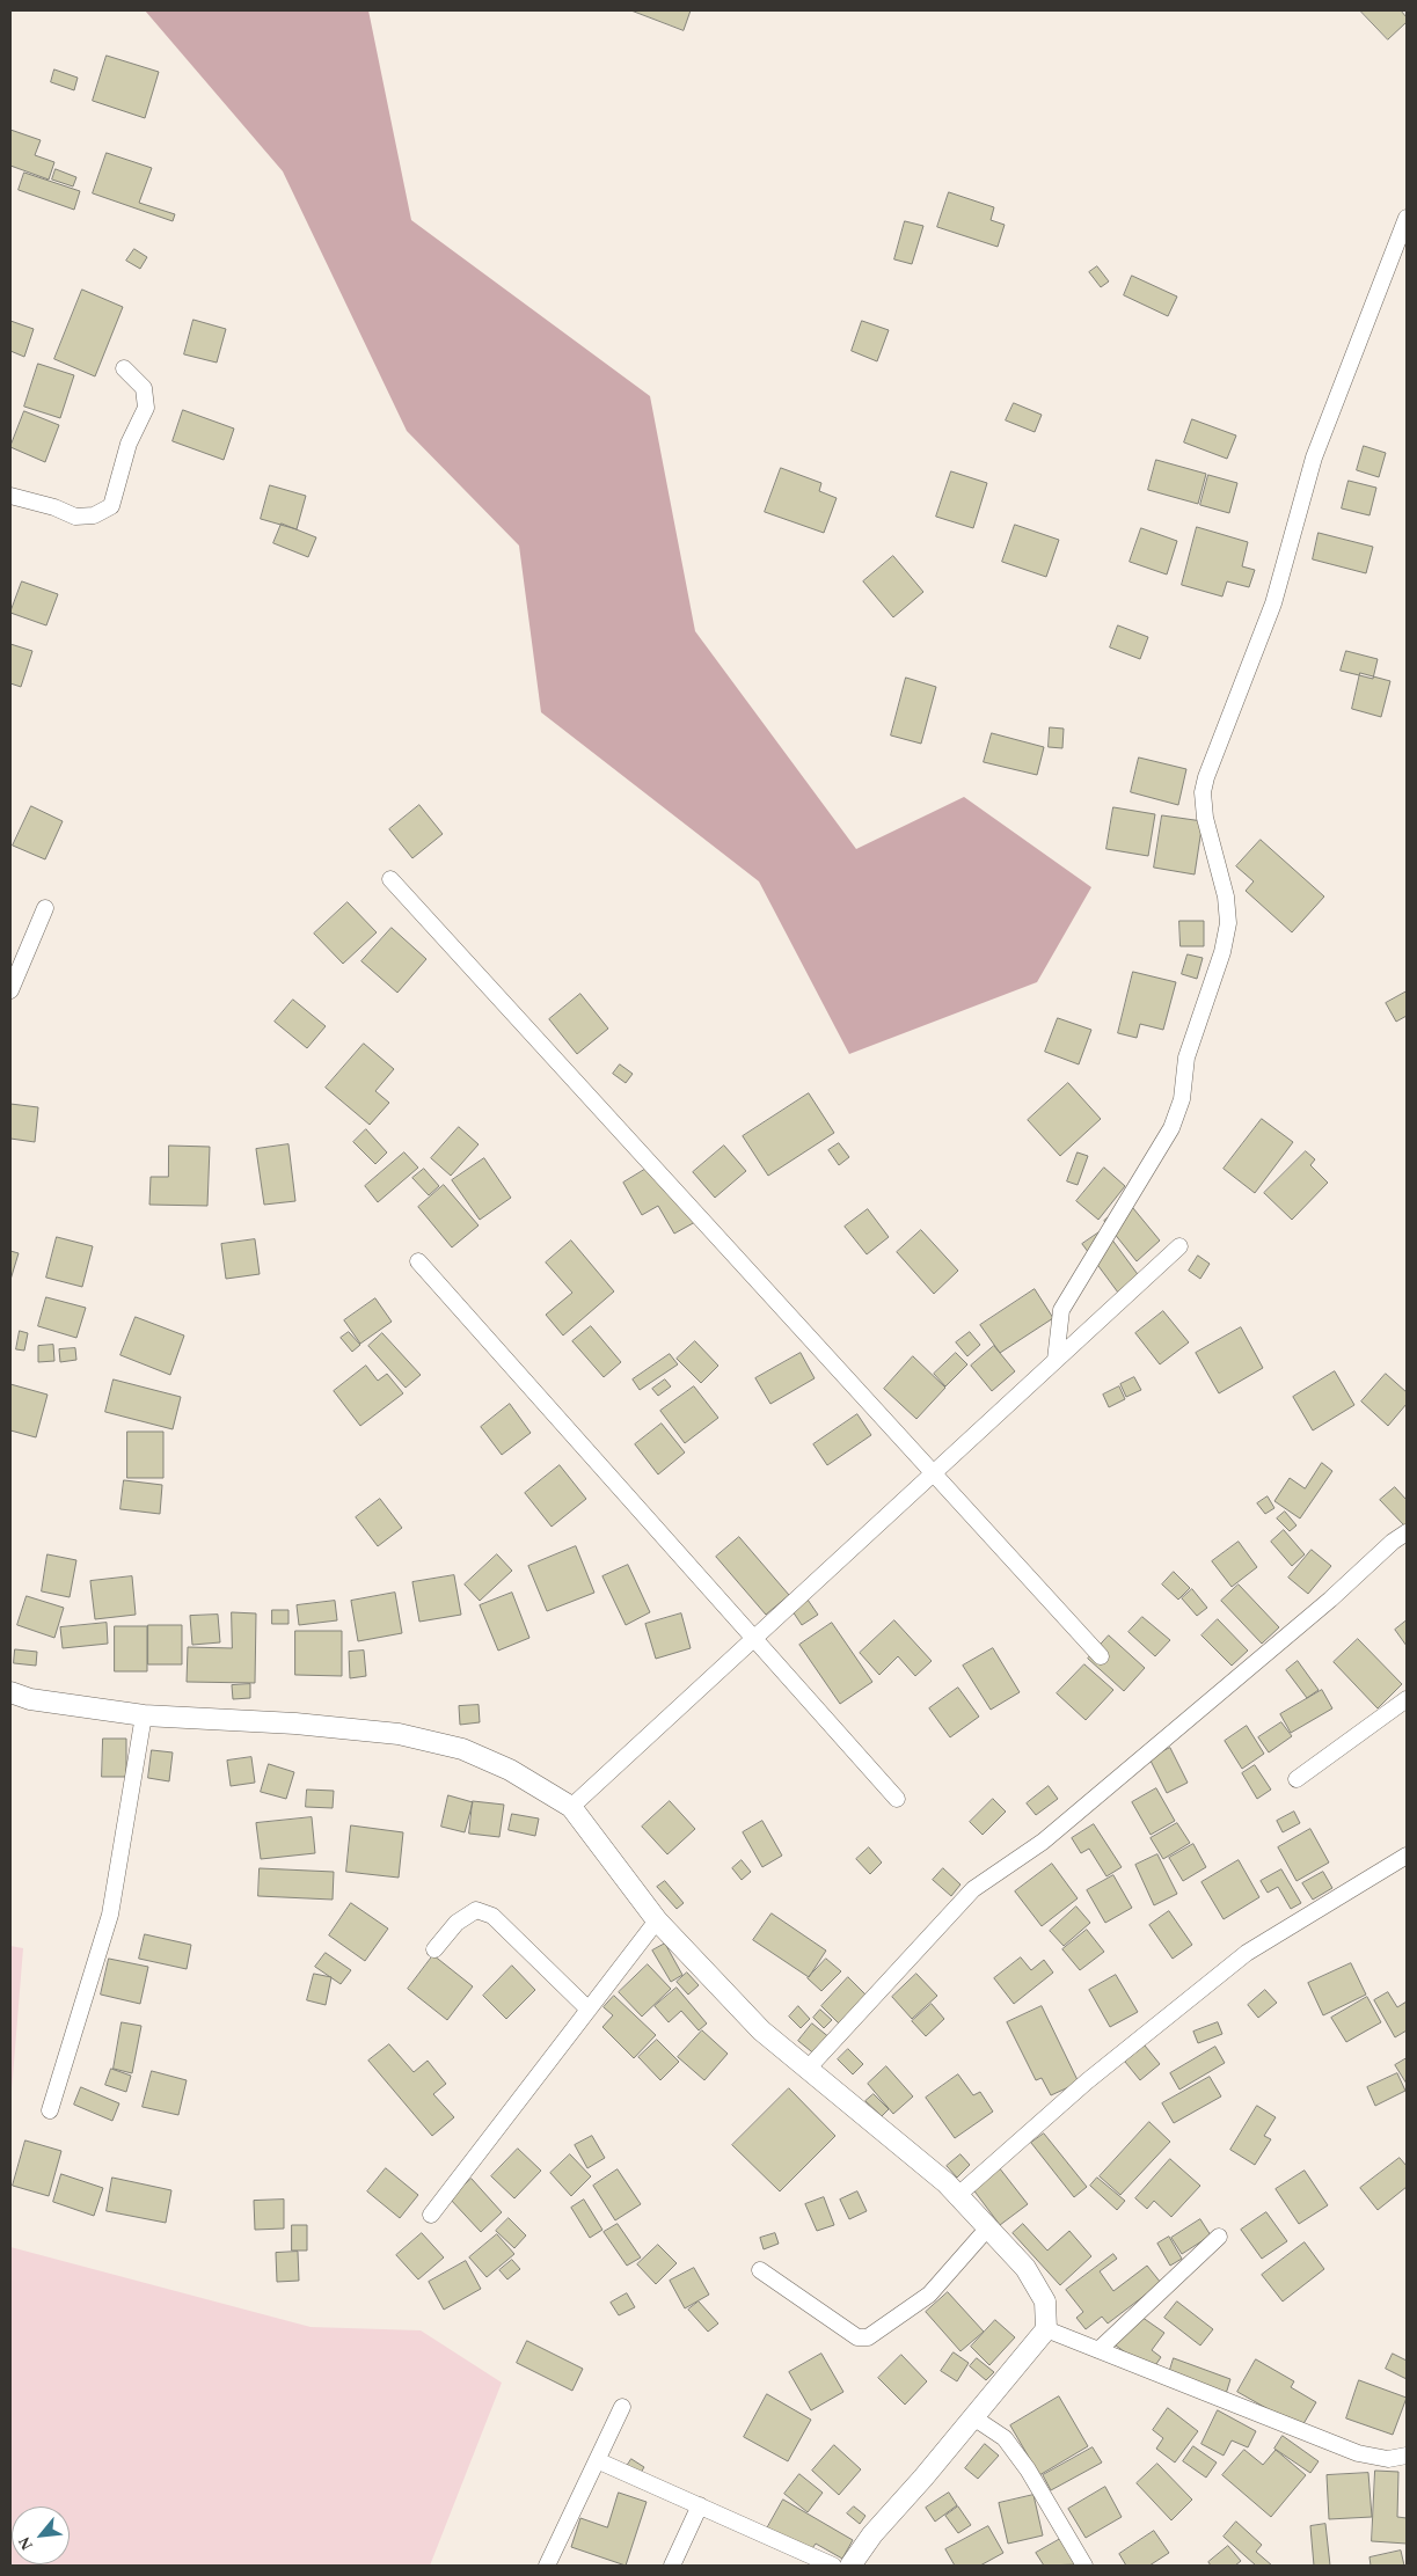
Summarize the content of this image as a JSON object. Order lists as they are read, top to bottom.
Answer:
{
  "north": "bottom left"
}
